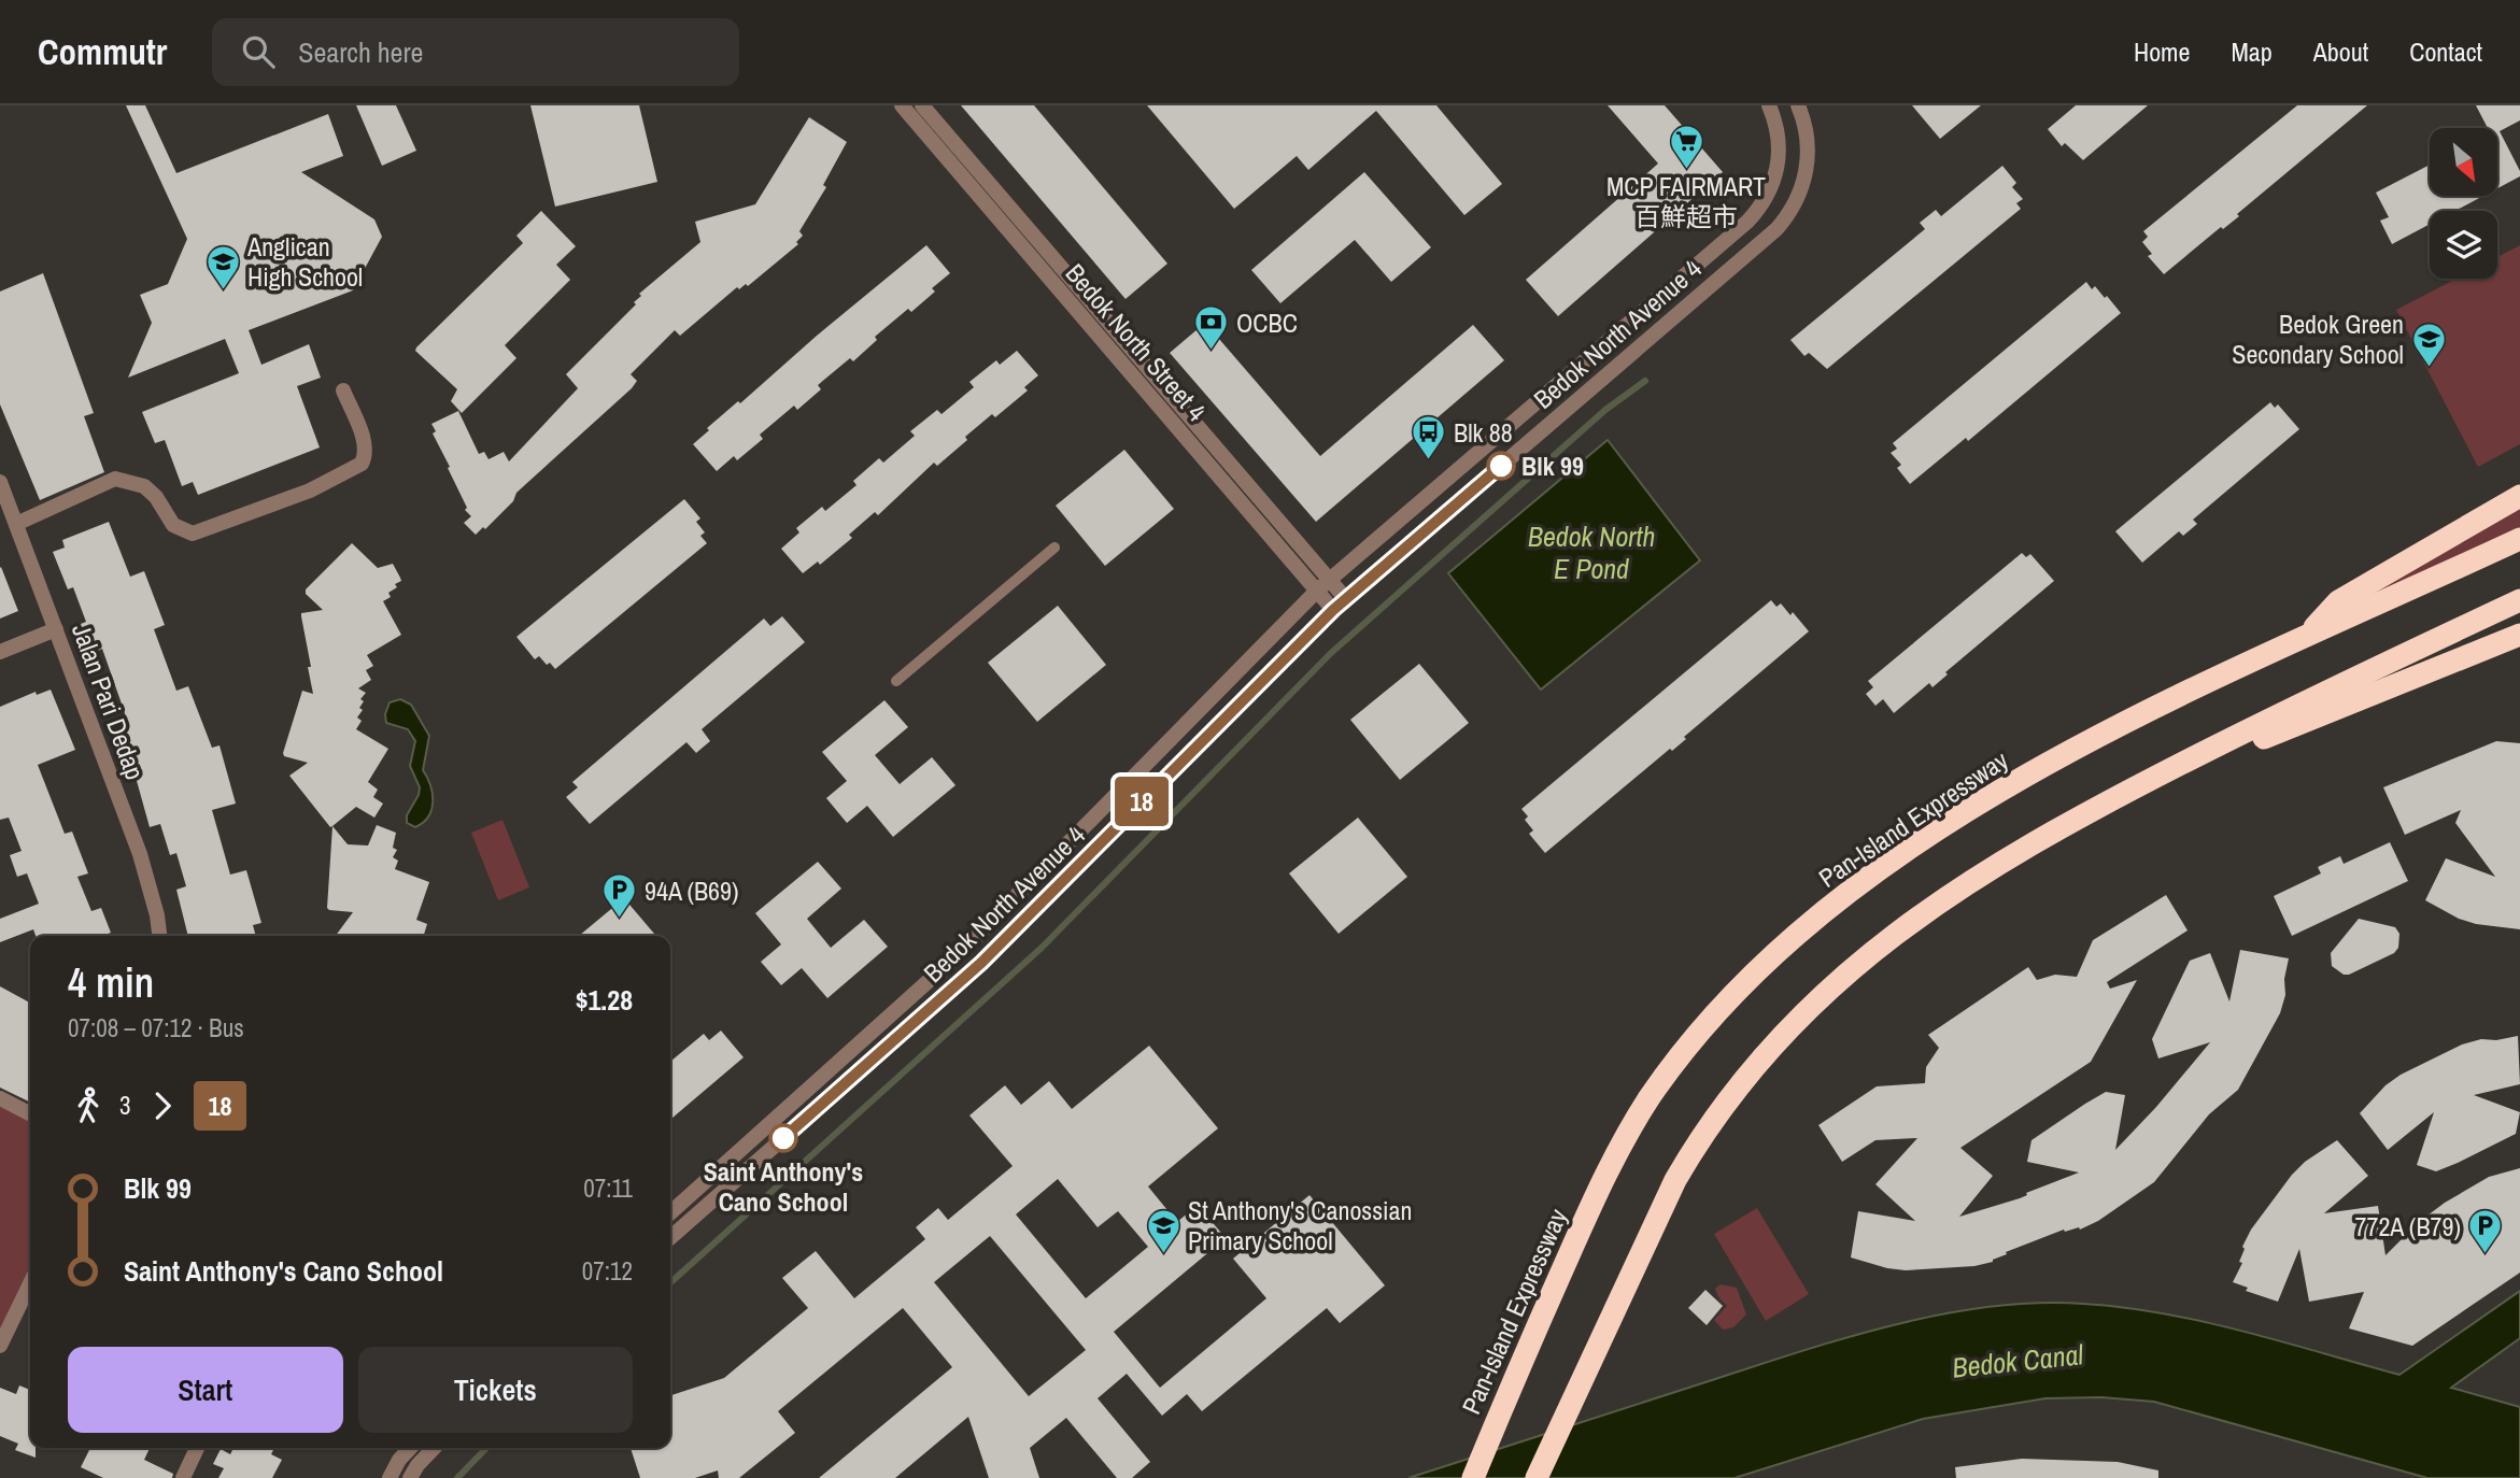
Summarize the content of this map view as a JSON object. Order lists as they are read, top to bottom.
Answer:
{
  "streets": {
    "highway": ["Pan-Island Expressway"],
    "street": ["Bedok North Avenue 4", "Bedok North Street 4", "Jalan Pari Dedap"]
  },
  "crossings": [
    ["Bedok North Avenue 4", "Bedok North Street 4"]
  ],
  "water": ["Bedok North E Pond", "Bedok Canal"],
  "places": {
    "supermarket": ["MCP FAIRMART 百鮮超市"],
    "school or university": ["Anglican High School", "Bedok Green Secondary School", "St Anthony's Canossian Primary School"],
    "bank": ["OCBC"],
    "bus stop": ["Blk 88"],
    "other": ["Blk 99", "Saint Anthony's Cano School"],
    "parking": ["94A (B69)", "772A (B79)"]
  },
  "lines": ["bus line 18"],
  "north": "bottom right",
  "page": {
    "header": "Commutr",
    "search": "Search here",
    "nav": [
      "Home",
      "Map",
      "About",
      "Contact"
    ],
    "on_map": "18",
    "heading": ["4 min", "07:08 – 07:12 · Bus", "$1.28"],
    "legs": ["3", "18"],
    "list": [
      {
        "name": "Blk 99",
        "value": "07:11"
      },
      {
        "name": "Saint Anthony's Cano School",
        "value": "07:12"
      }
    ],
    "buttons": ["Start", "Tickets"]
  }
}
